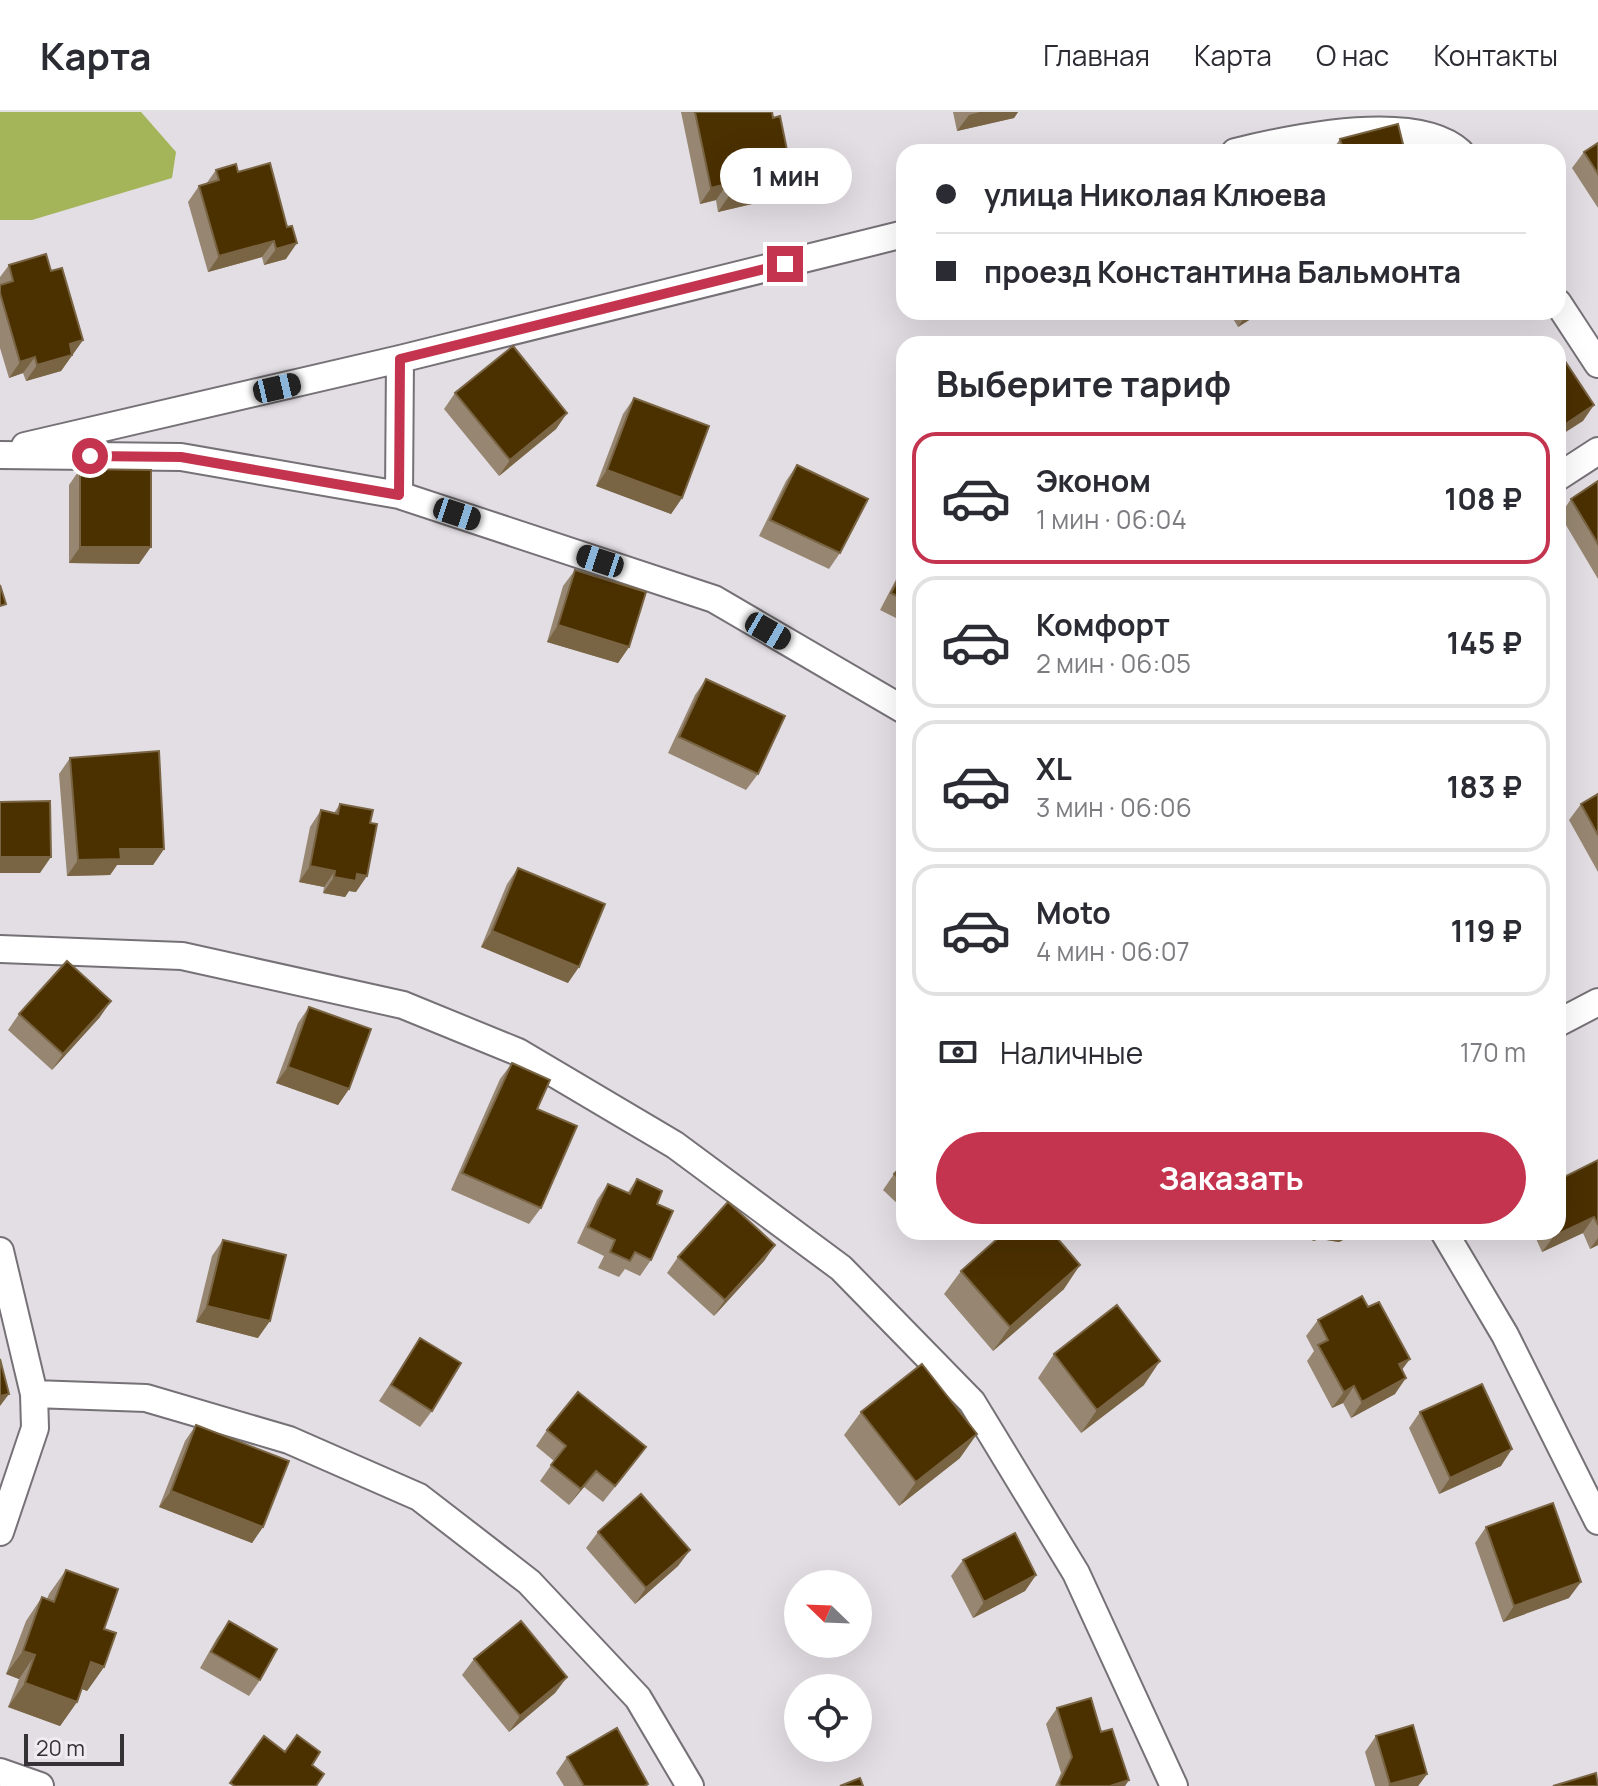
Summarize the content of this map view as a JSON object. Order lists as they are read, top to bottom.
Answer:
{
  "scale_bar": "20 m",
  "north": "top left",
  "page": {
    "header": "Карта",
    "nav": [
      "Главная",
      "Карта",
      "О нас",
      "Контакты"
    ],
    "banner": ["улица Николая Клюева", "проезд Константина Бальмонта"],
    "bubble": "1 мин",
    "heading": "Выберите тариф",
    "list": [
      {
        "name": "Эконом",
        "note": "1 мин · 06:04",
        "value": "108 ₽"
      },
      {
        "name": "Комфорт",
        "note": "2 мин · 06:05",
        "value": "145 ₽"
      },
      {
        "name": "XL",
        "note": "3 мин · 06:06",
        "value": "183 ₽"
      },
      {
        "name": "Moto",
        "note": "4 мин · 06:07",
        "value": "119 ₽"
      }
    ],
    "pay": ["Наличные", "170 m"],
    "buttons": "Заказать",
    "scale": "20 m"
  }
}
